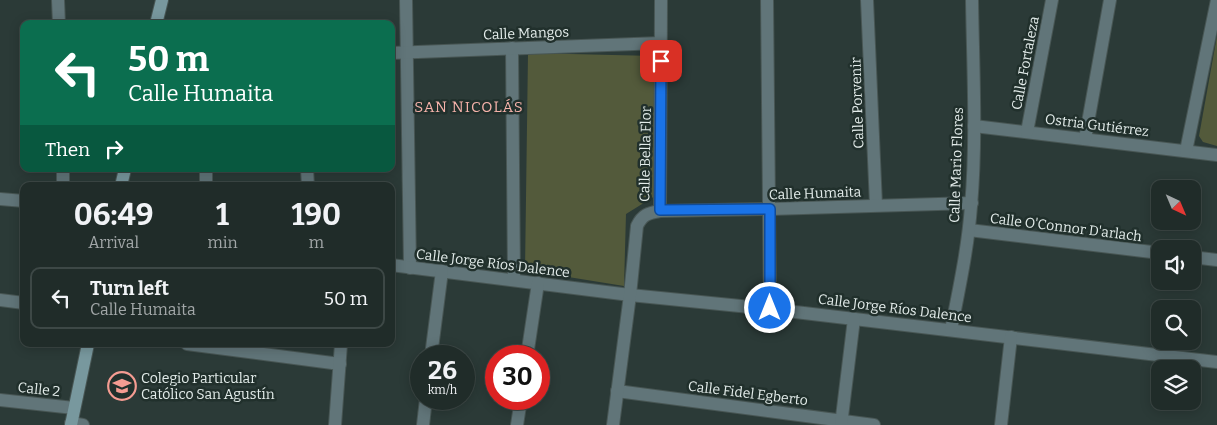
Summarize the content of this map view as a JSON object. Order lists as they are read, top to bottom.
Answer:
{
  "streets": {
    "street": [
      "Calle Mangos",
      "Calle Fortaleza",
      "Calle Porvenir",
      "Ostria Gutiérrez",
      "Calle Bella Flor",
      "Calle Mario Flores",
      "Calle Humaita",
      "Calle O'Connor D'arlach",
      "Calle Jorge Ríos Dalence",
      "Calle 2",
      "Calle Fidel Egberto"
    ]
  },
  "crossings": [
    ["Calle Mangos", "Calle Bella Flor"],
    ["Calle Fortaleza", "Ostria Gutiérrez"],
    ["Calle Porvenir", "Calle Humaita"],
    ["Ostria Gutiérrez", "Calle Mario Flores"],
    ["Calle Bella Flor", "Calle Humaita"],
    ["Calle Bella Flor", "Calle Jorge Ríos Dalence"],
    ["Calle Bella Flor", "Calle Fidel Egberto"],
    ["Calle Mario Flores", "Calle Humaita"],
    ["Calle Mario Flores", "Calle O'Connor D'arlach"],
    ["Calle Mario Flores", "Calle Jorge Ríos Dalence"]
  ],
  "districts": ["SAN NICOLÁS"],
  "places": {
    "school or university": ["Colegio Particular Católico San Agustín"]
  },
  "north": "bottom right",
  "page": {
    "turn": ["50 m", "Calle Humaita"],
    "then": "Then",
    "eta": [
      "06:49",
      "Arrival",
      "1",
      "min",
      "190",
      "m"
    ],
    "list": [
      {
        "name": "Turn left",
        "note": "Calle Humaita",
        "value": "50 m"
      }
    ],
    "speed": "26 km/h",
    "limit": "30"
  }
}
